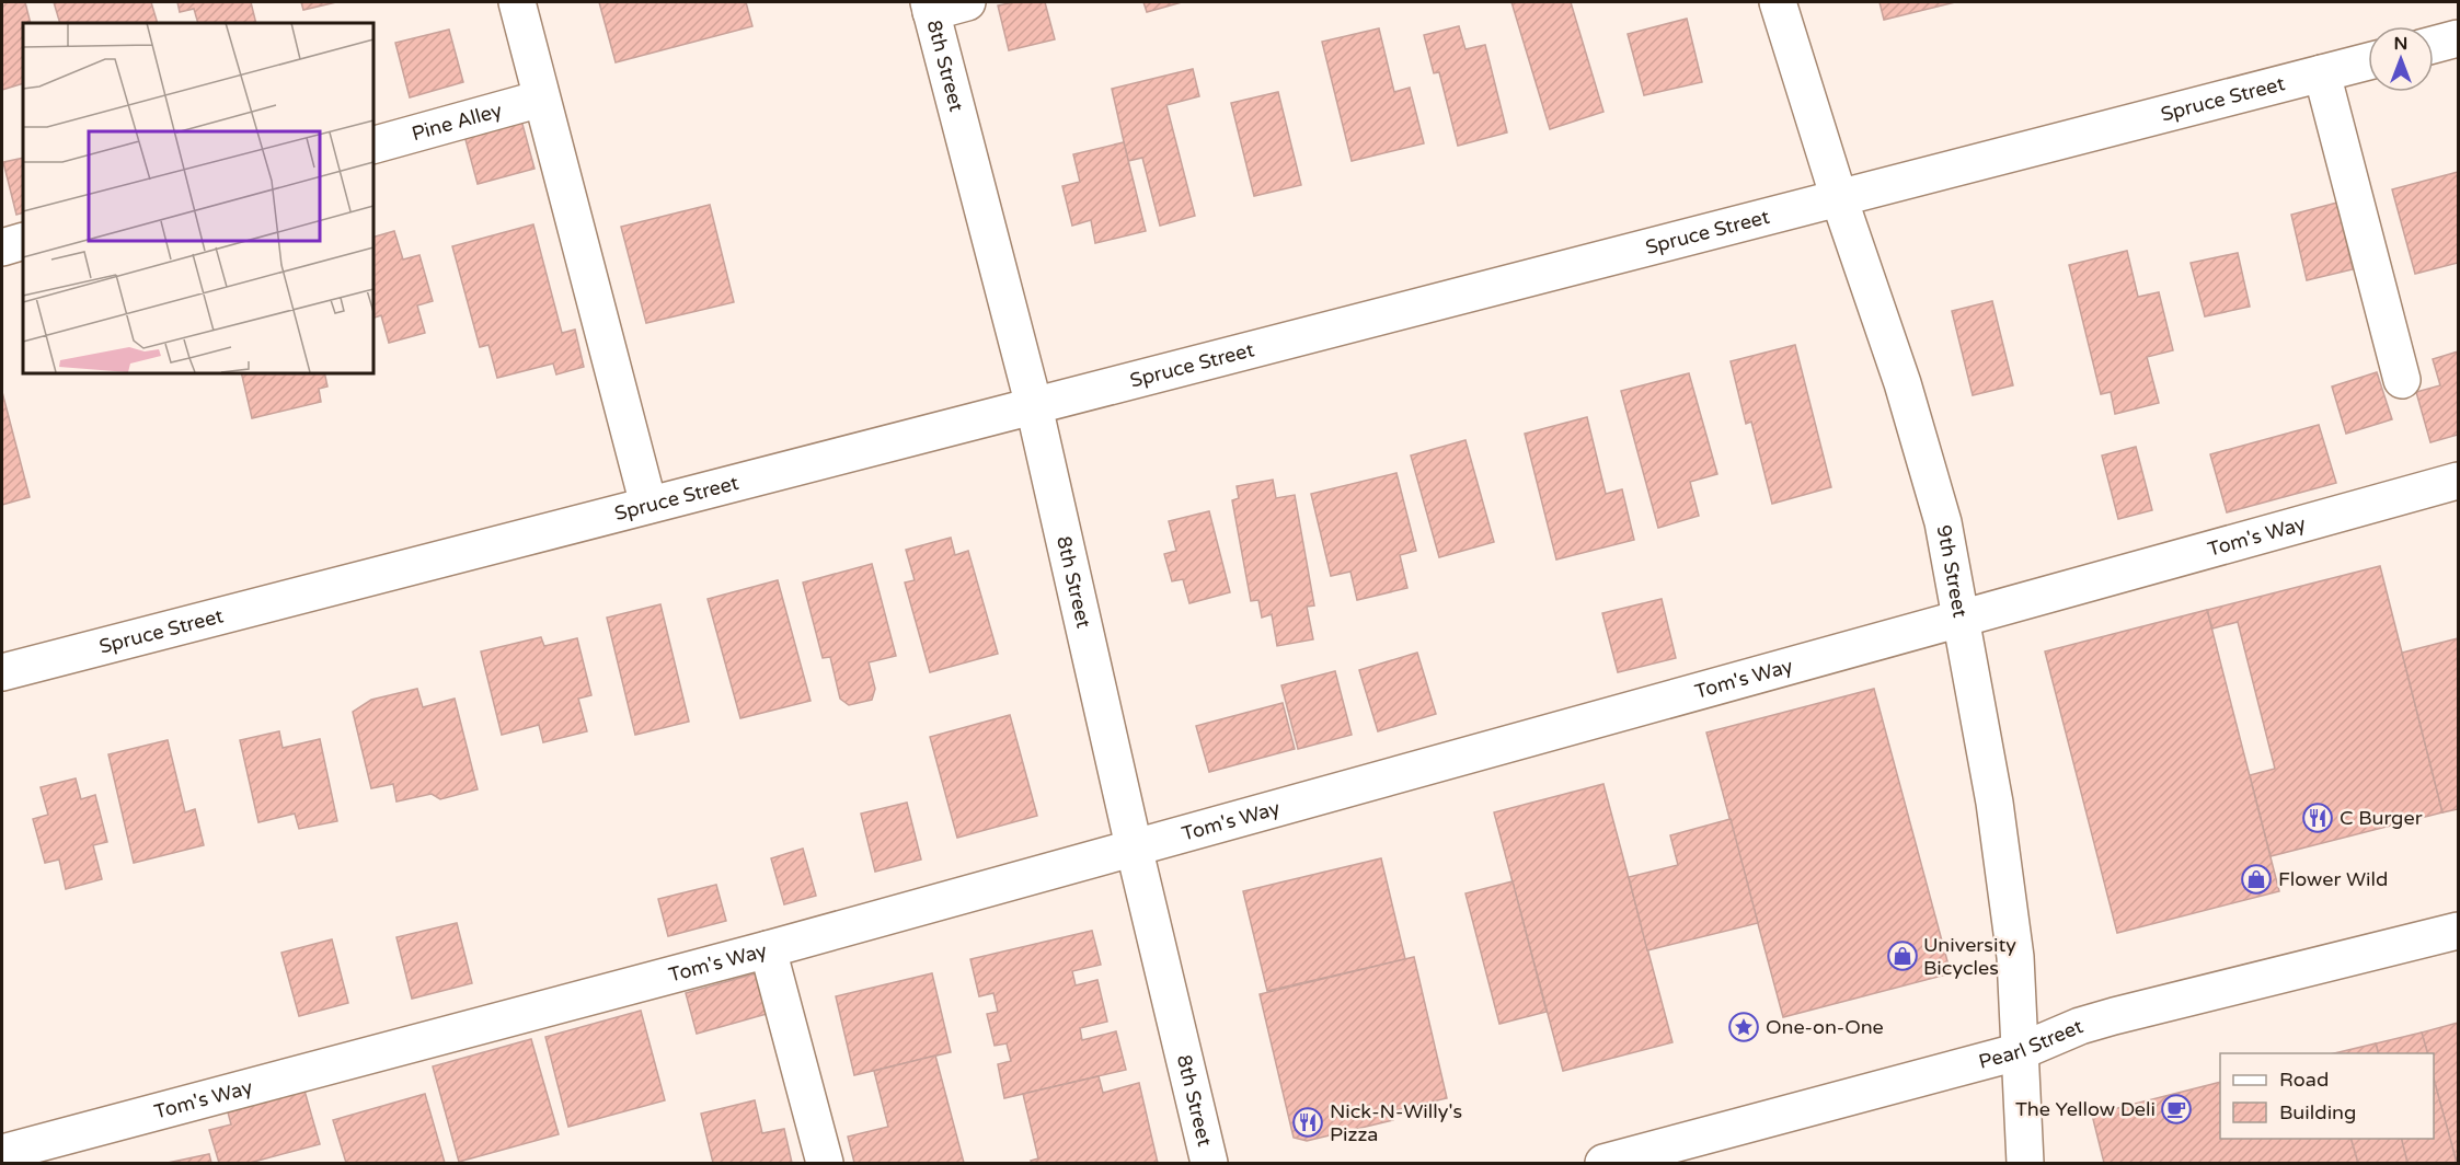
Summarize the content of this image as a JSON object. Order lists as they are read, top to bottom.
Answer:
{
  "streets": {
    "street": [
      "8th Street",
      "Spruce Street",
      "Pine Alley",
      "Tom's Way",
      "9th Street",
      "Pearl Street"
    ]
  },
  "crossings": [
    ["8th Street", "Spruce Street"],
    ["8th Street", "Tom's Way"],
    ["Spruce Street", "9th Street"],
    ["Tom's Way", "9th Street"],
    ["9th Street", "Pearl Street"]
  ],
  "places": {
    "restaurant": ["C Burger", "Nick-N-Willy's Pizza"],
    "shop": ["Flower Wild", "University Bicycles"],
    "place": ["One-on-One"],
    "cafe": ["The Yellow Deli"]
  },
  "legend": ["Road", "Building"],
  "north": "top"
}
